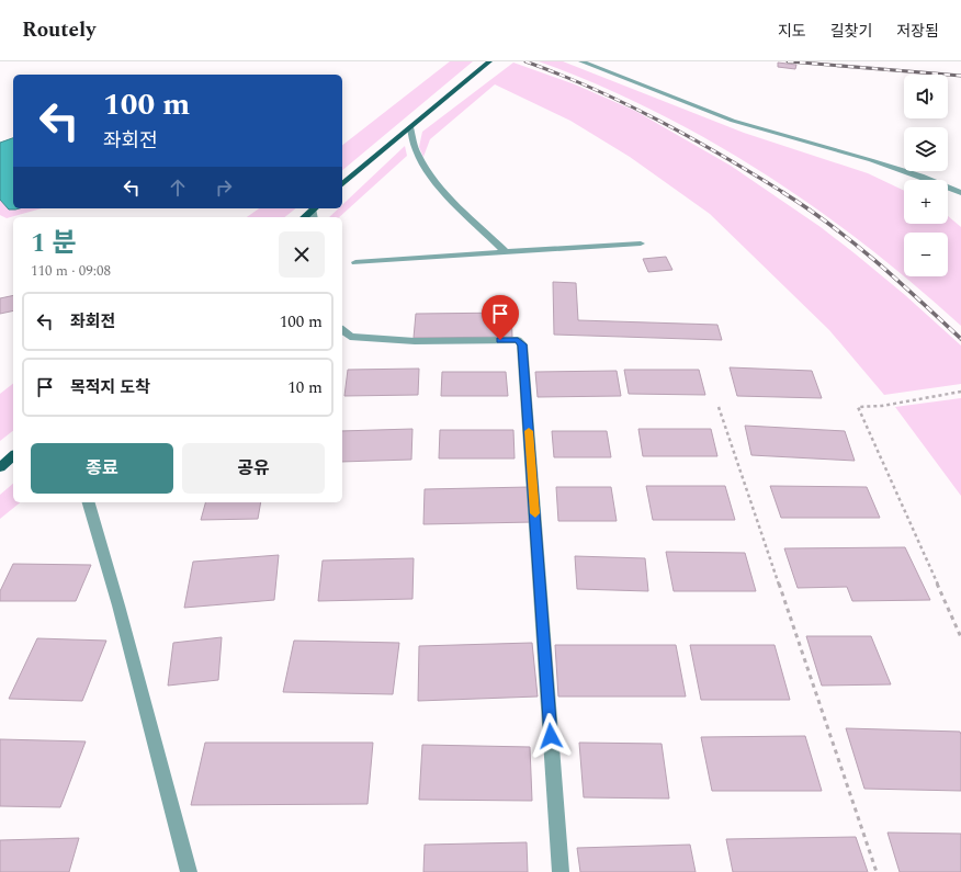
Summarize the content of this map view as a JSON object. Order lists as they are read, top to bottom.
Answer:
{
  "page": {
    "header": "Routely",
    "nav": ["지도", "길찾기", "저장됨"],
    "map_buttons": ["+", "−"],
    "turn": ["100 m", "좌회전"],
    "heading": ["1 분", "110 m · 09:08"],
    "list": [
      {
        "name": "좌회전",
        "value": "100 m"
      },
      {
        "name": "목적지 도착",
        "value": "10 m"
      }
    ],
    "buttons": ["종료", "공유"]
  }
}
